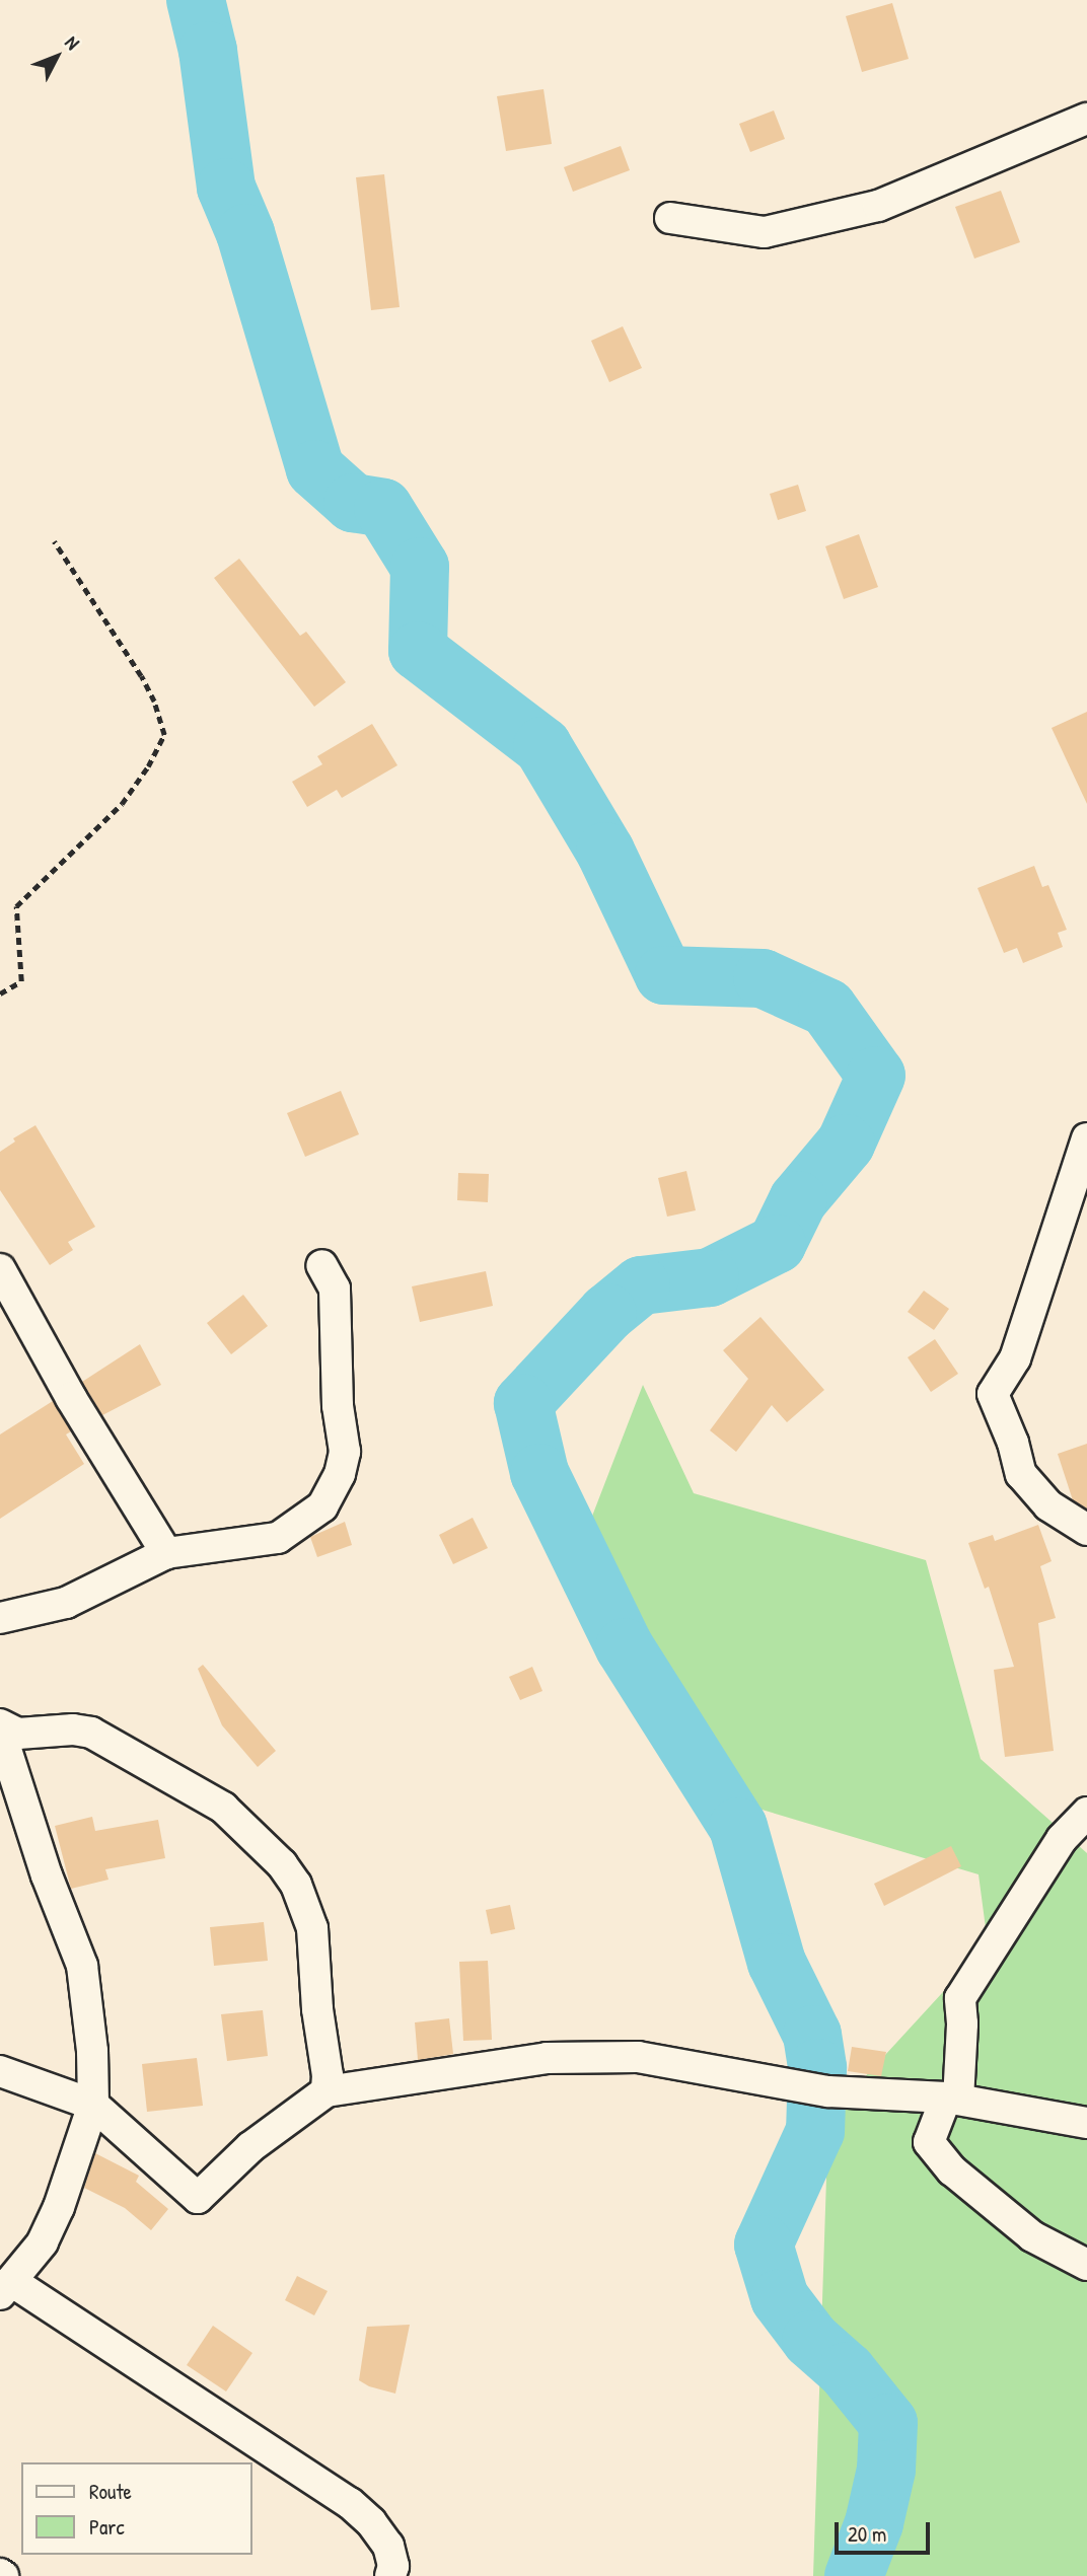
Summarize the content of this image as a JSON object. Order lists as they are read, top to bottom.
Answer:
{
  "legend": ["Route", "Parc"],
  "scale_bar": "20 m",
  "north": "top right"
}
